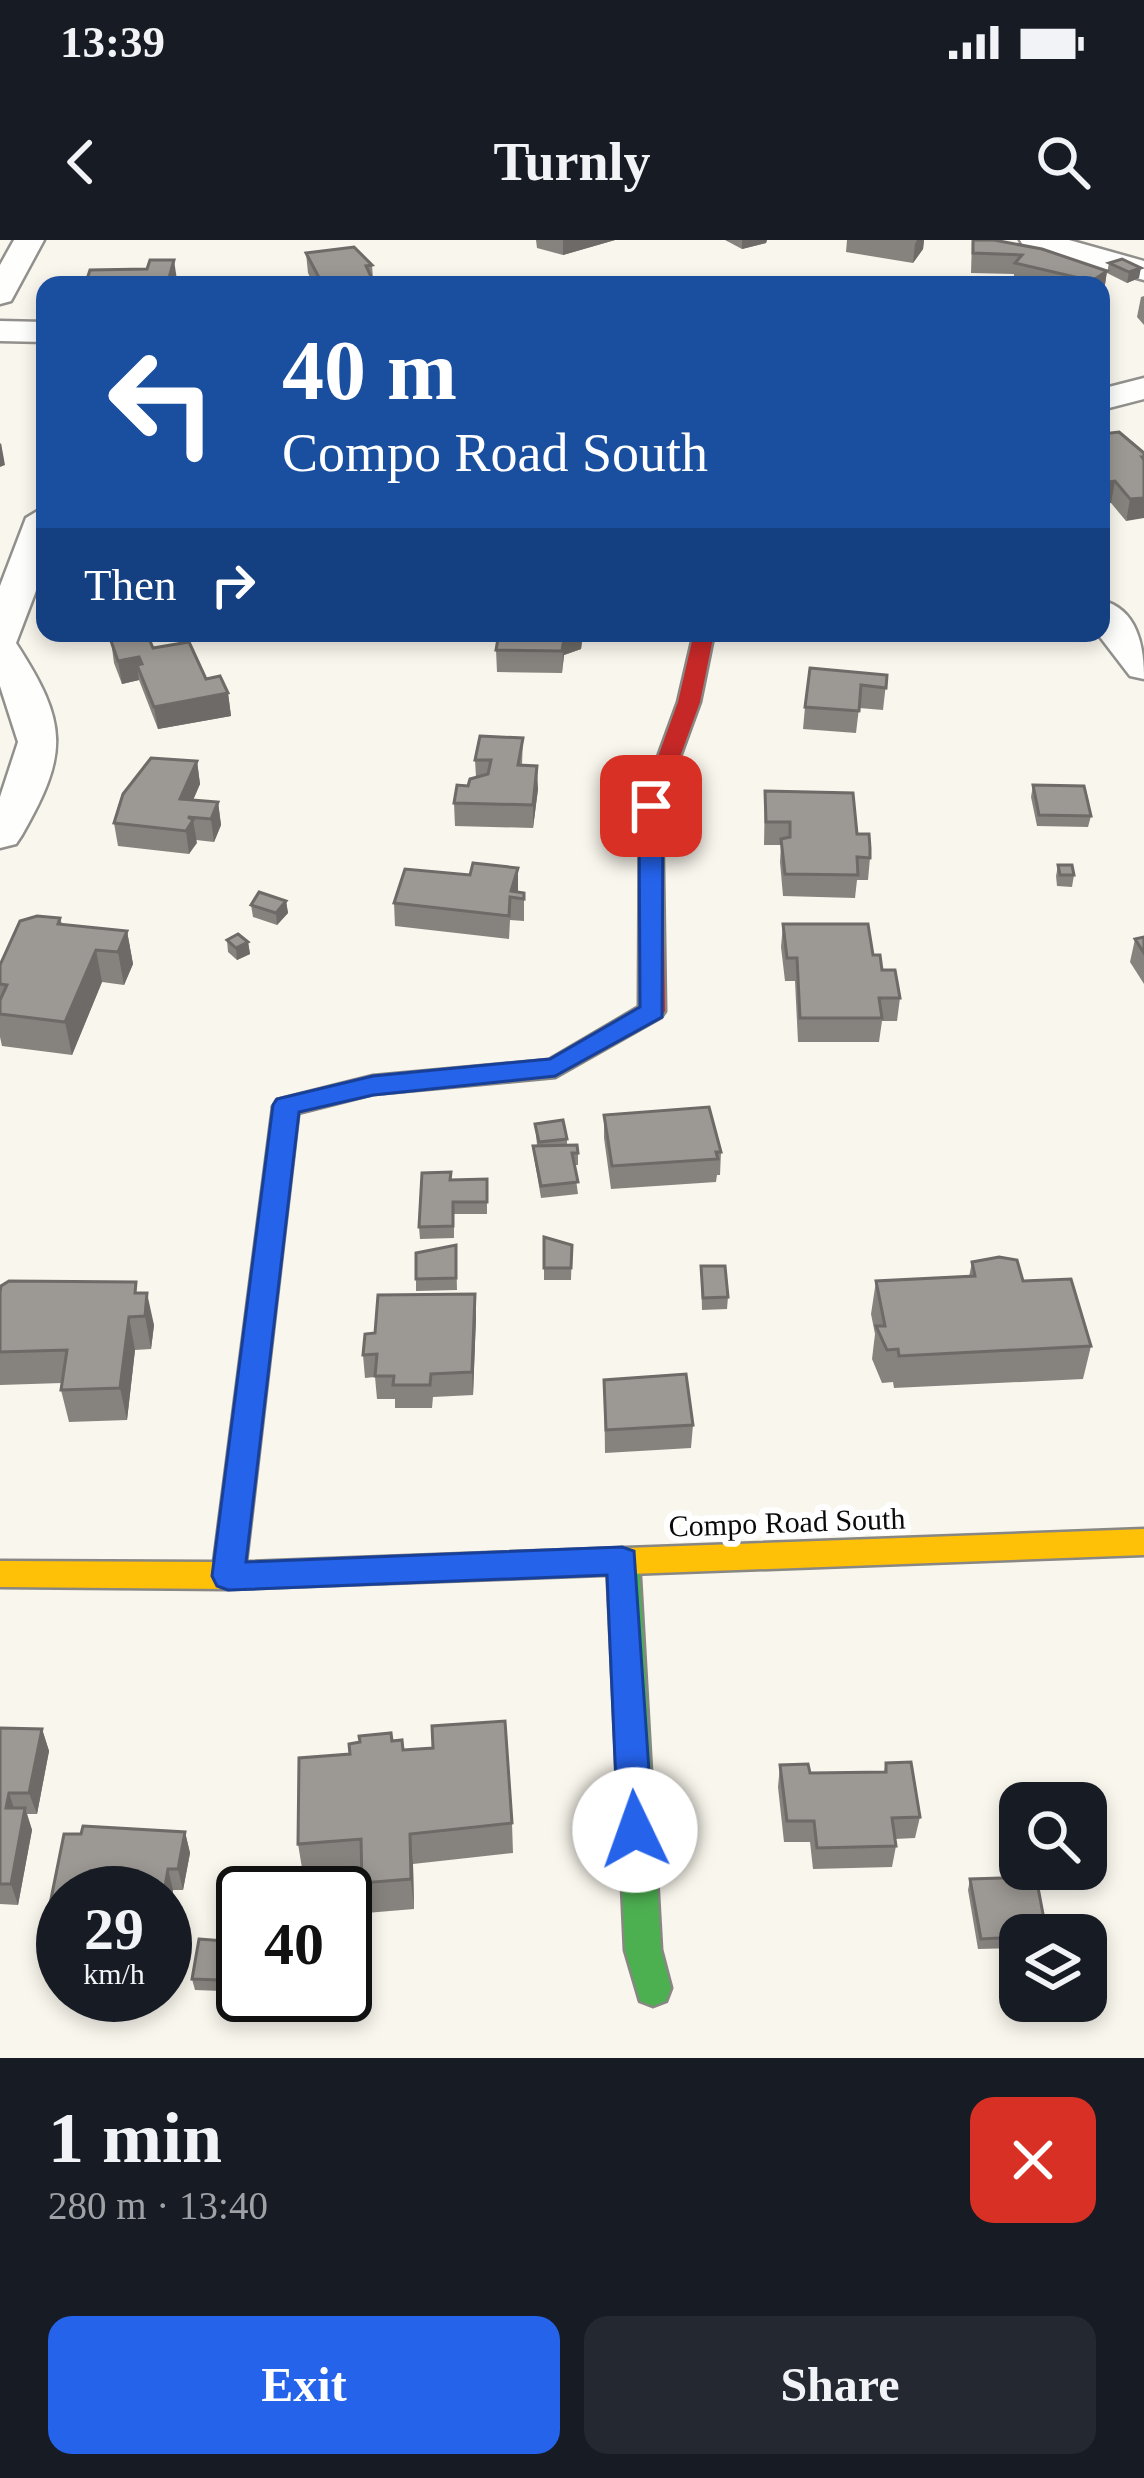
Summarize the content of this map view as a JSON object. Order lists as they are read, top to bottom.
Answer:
{
  "streets": {
    "street": ["Compo Road South"]
  },
  "page": {
    "status": "13:39",
    "header": "Turnly",
    "turn": ["40 m", "Compo Road South"],
    "then": "Then",
    "speed": "29 km/h",
    "limit": "40",
    "heading": ["1 min", "280 m · 13:40"],
    "buttons": ["Exit", "Share"]
  }
}
